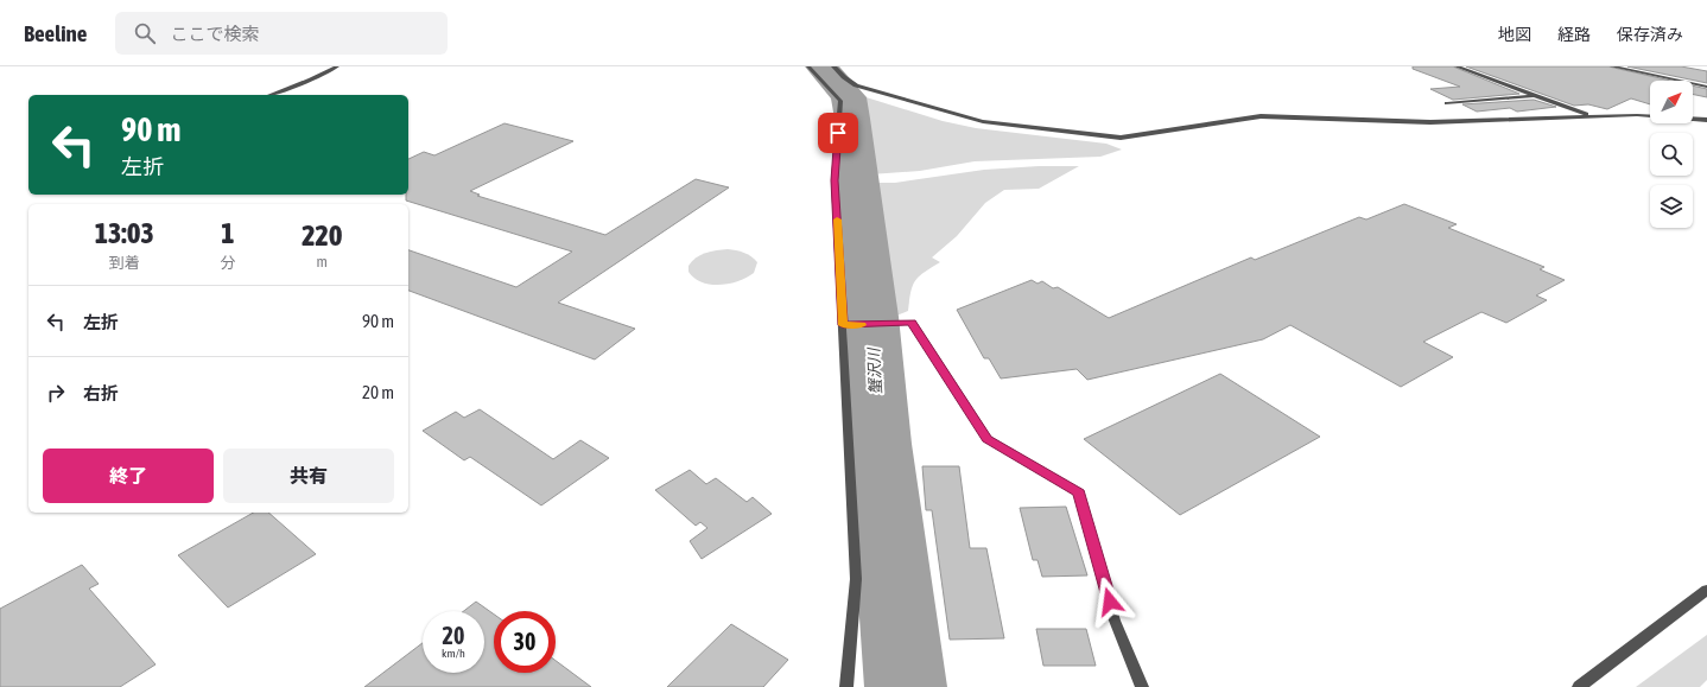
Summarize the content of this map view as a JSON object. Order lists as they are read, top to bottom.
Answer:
{
  "water": ["蟹沢川"],
  "north": "top right",
  "page": {
    "header": "Beeline",
    "search": "ここで検索",
    "nav": ["地図", "経路", "保存済み"],
    "turn": ["90 m", "左折"],
    "eta": [
      "13:03",
      "到着",
      "1",
      "分",
      "220",
      "m"
    ],
    "list": [
      {
        "name": "左折",
        "value": "90 m"
      },
      {
        "name": "右折",
        "value": "20 m"
      }
    ],
    "buttons": ["終了", "共有"],
    "speed": "20 km/h",
    "limit": "30"
  }
}
